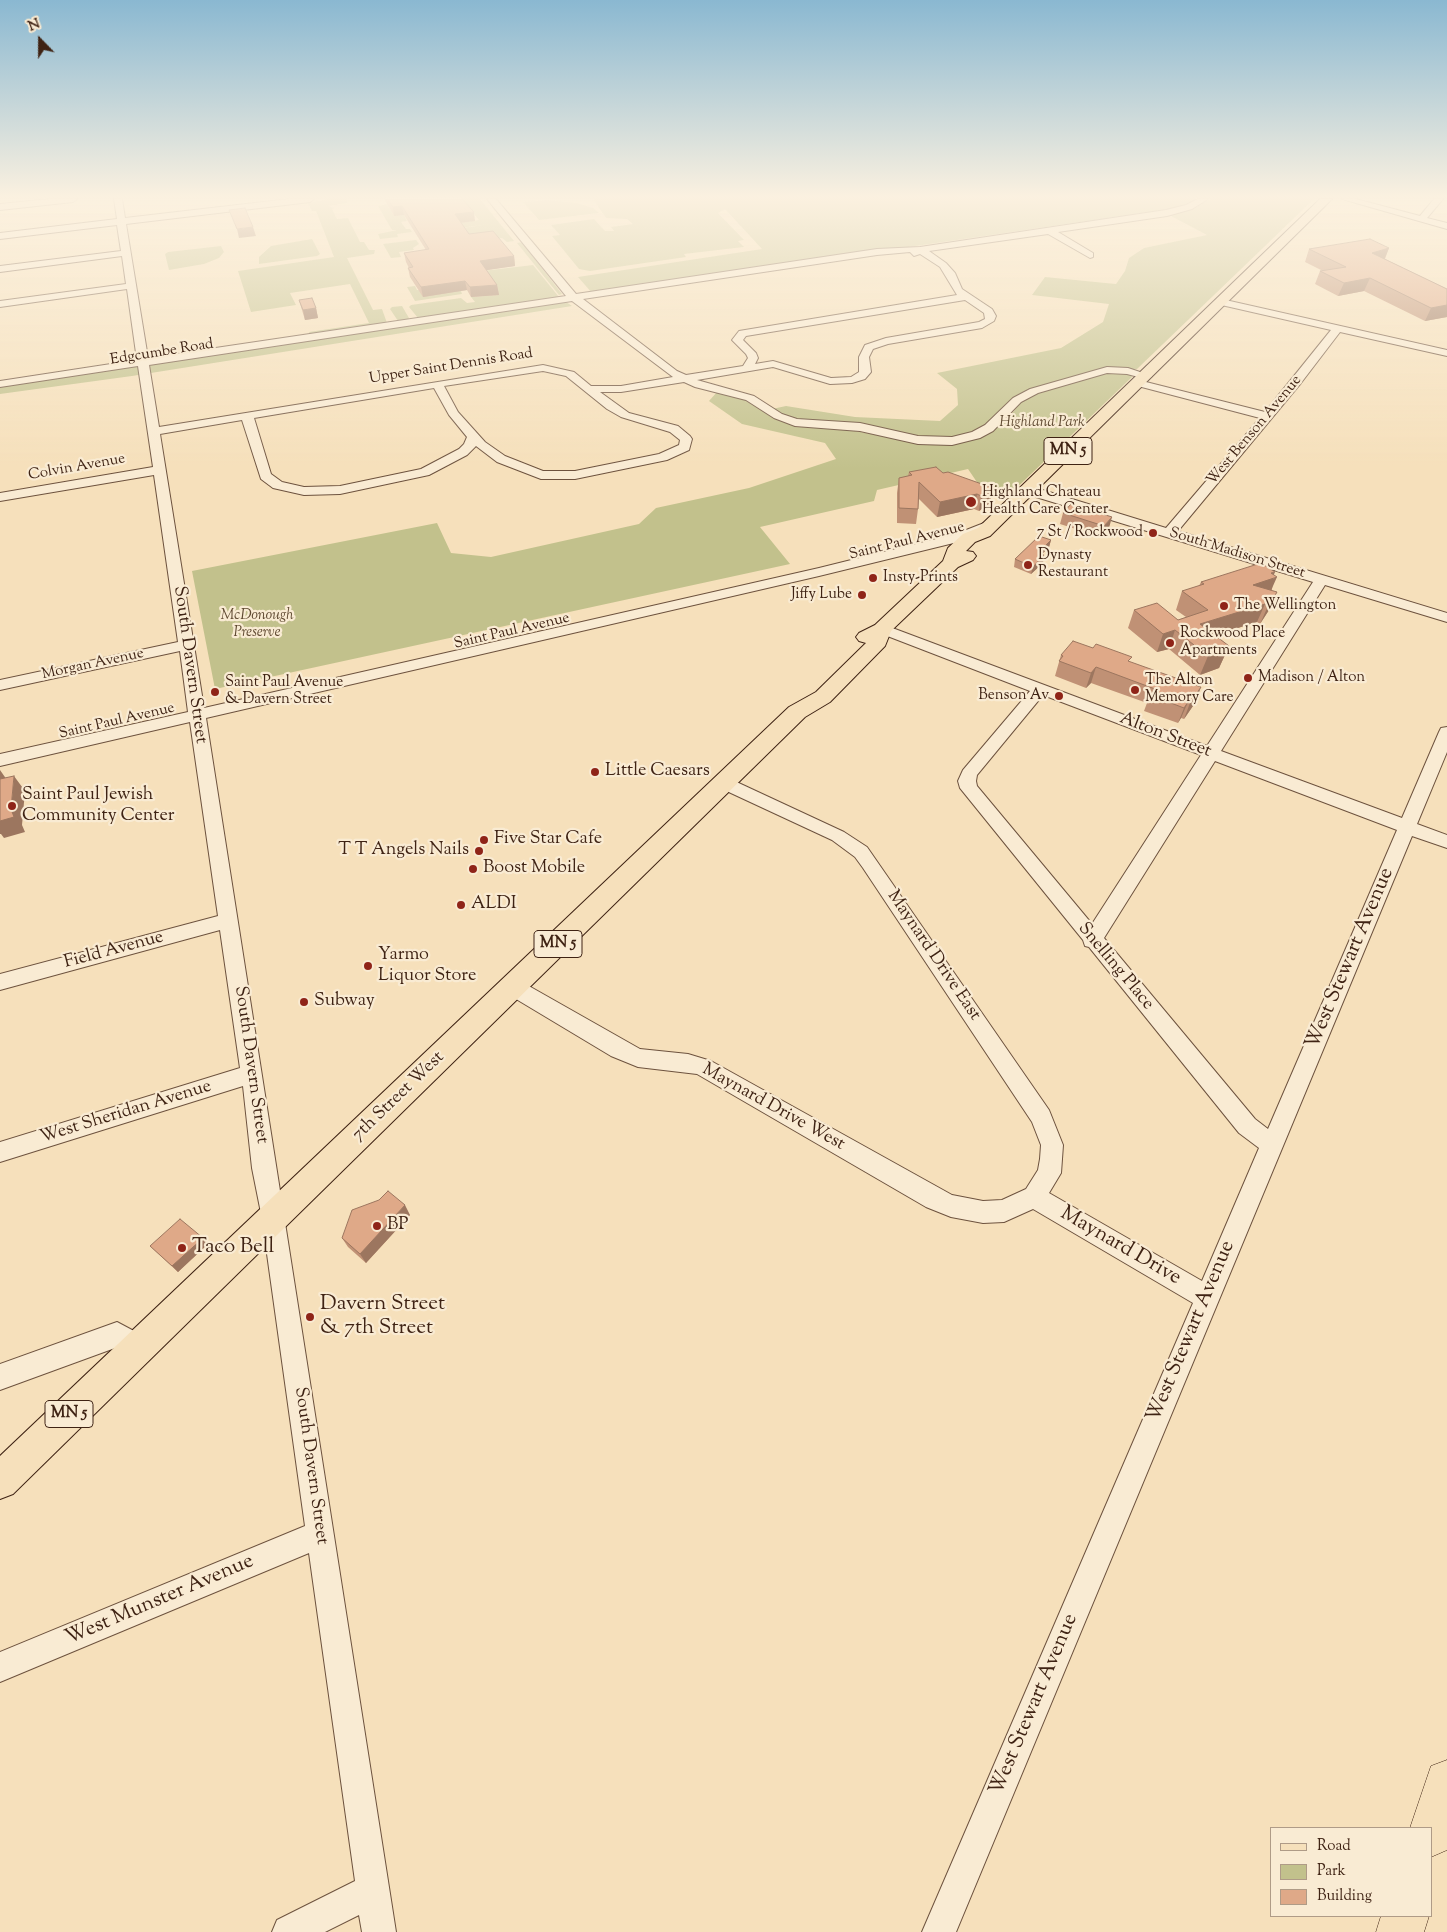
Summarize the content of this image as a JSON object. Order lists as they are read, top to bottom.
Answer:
{
  "streets": {
    "main road": ["MN 5", "7th Street West"],
    "street": [
      "Edgcumbe Road",
      "Upper Saint Dennis Road",
      "West Benson Avenue",
      "Colvin Avenue",
      "Saint Paul Avenue",
      "South Madison Street",
      "Morgan Avenue",
      "South Davern Street",
      "Alton Street",
      "Field Avenue",
      "Maynard Drive East",
      "West Stewart Avenue",
      "Snelling Place",
      "Maynard Drive West",
      "West Sheridan Avenue",
      "Maynard Drive",
      "West Munster Avenue"
    ]
  },
  "crossings": [
    ["Edgcumbe Road", "South Davern Street"],
    ["Upper Saint Dennis Road", "South Davern Street"],
    ["West Benson Avenue", "South Madison Street"],
    ["Colvin Avenue", "South Davern Street"],
    ["Saint Paul Avenue", "South Davern Street"],
    ["Saint Paul Avenue", "7th Street West"],
    ["South Madison Street", "7th Street West"],
    ["Morgan Avenue", "South Davern Street"],
    ["South Davern Street", "Field Avenue"],
    ["South Davern Street", "7th Street West"],
    ["South Davern Street", "West Sheridan Avenue"],
    ["South Davern Street", "West Munster Avenue"],
    ["Alton Street", "West Stewart Avenue"],
    ["Alton Street", "Snelling Place"],
    ["Alton Street", "7th Street West"],
    ["Maynard Drive East", "7th Street West"],
    ["Maynard Drive East", "Maynard Drive West"],
    ["Maynard Drive East", "Maynard Drive"],
    ["West Stewart Avenue", "Snelling Place"],
    ["West Stewart Avenue", "Maynard Drive"],
    ["7th Street West", "Maynard Drive West"],
    ["Maynard Drive West", "Maynard Drive"]
  ],
  "parks": ["Highland Park", "McDonough Preserve"],
  "places": [
    "Highland Chateau Health Care Center",
    "7 St / Rockwood",
    "Dynasty Restaurant",
    "Insty-Prints",
    "Jiffy Lube",
    "The Wellington",
    "Rockwood Place Apartments",
    "Madison / Alton",
    "The Alton Memory Care",
    "Saint Paul Avenue & Davern Street",
    "Benson Av",
    "Little Caesars",
    "Saint Paul Jewish Community Center",
    "Five Star Cafe",
    "T T Angels Nails",
    "Boost Mobile",
    "ALDI",
    "Yarmo Liquor Store",
    "Subway",
    "BP",
    "Taco Bell",
    "Davern Street & 7th Street"
  ],
  "legend": ["Road", "Park", "Building"],
  "north": "top"
}
